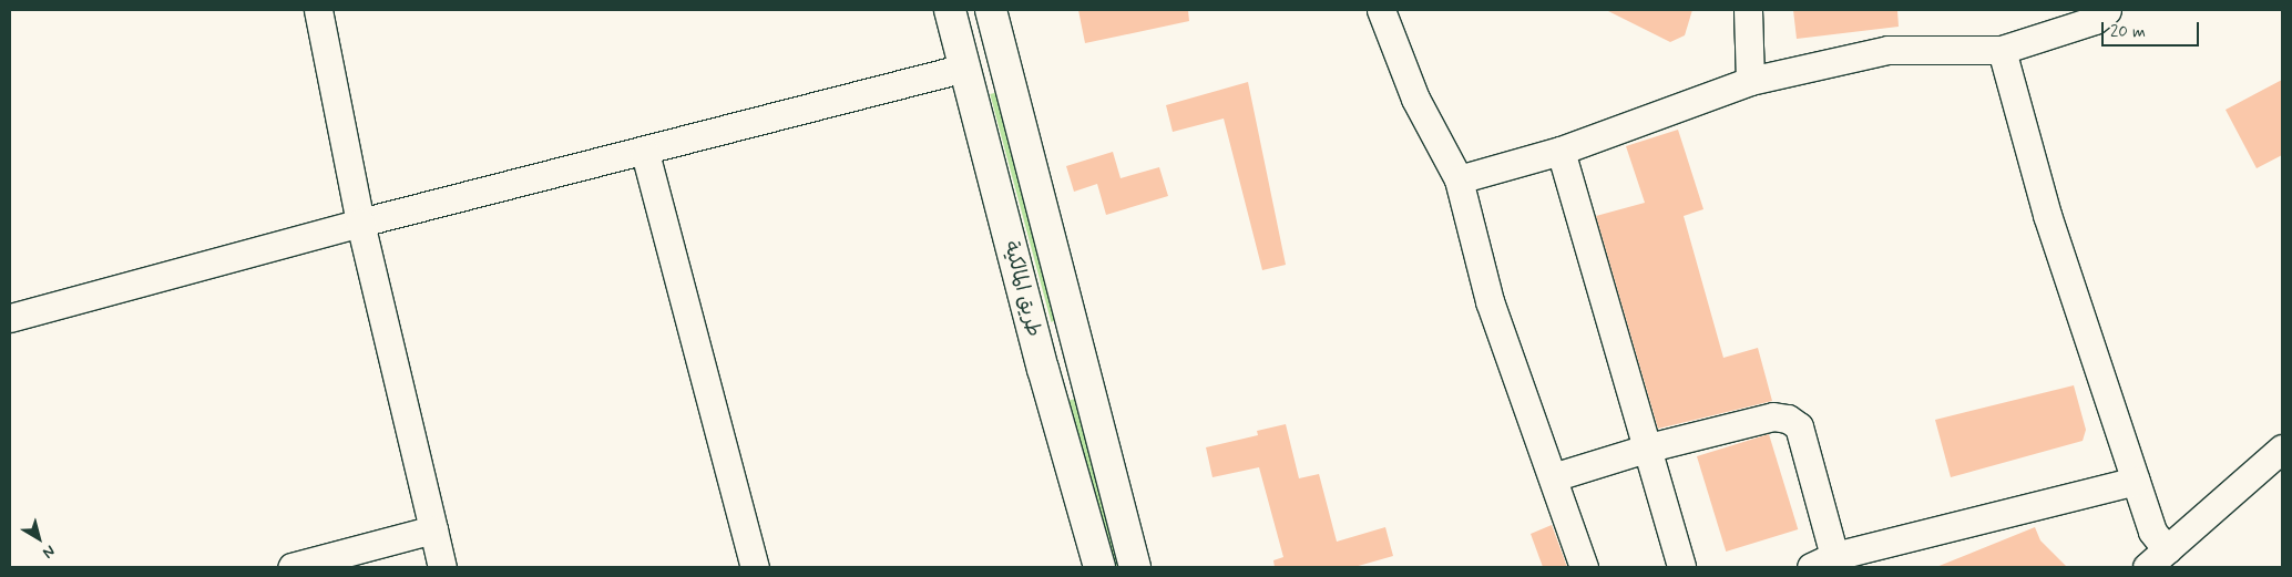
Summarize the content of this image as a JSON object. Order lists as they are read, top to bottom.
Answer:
{
  "streets": {
    "main road": ["طريق المالكية"]
  },
  "scale_bar": "20 m",
  "north": "bottom right"
}
